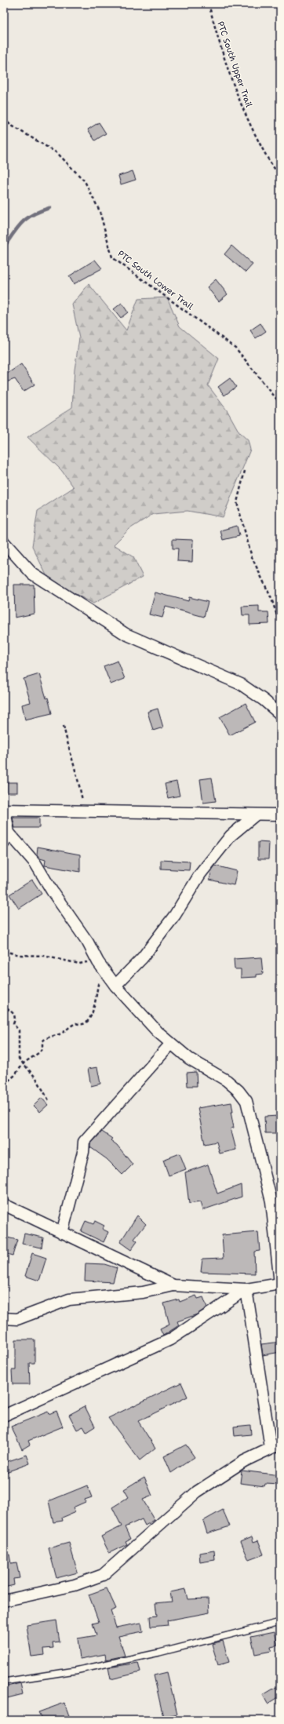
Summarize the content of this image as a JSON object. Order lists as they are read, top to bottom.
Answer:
{
  "streets": {
    "path": ["PTC South Upper Trail", "PTC South Lower Trail"]
  }
}
